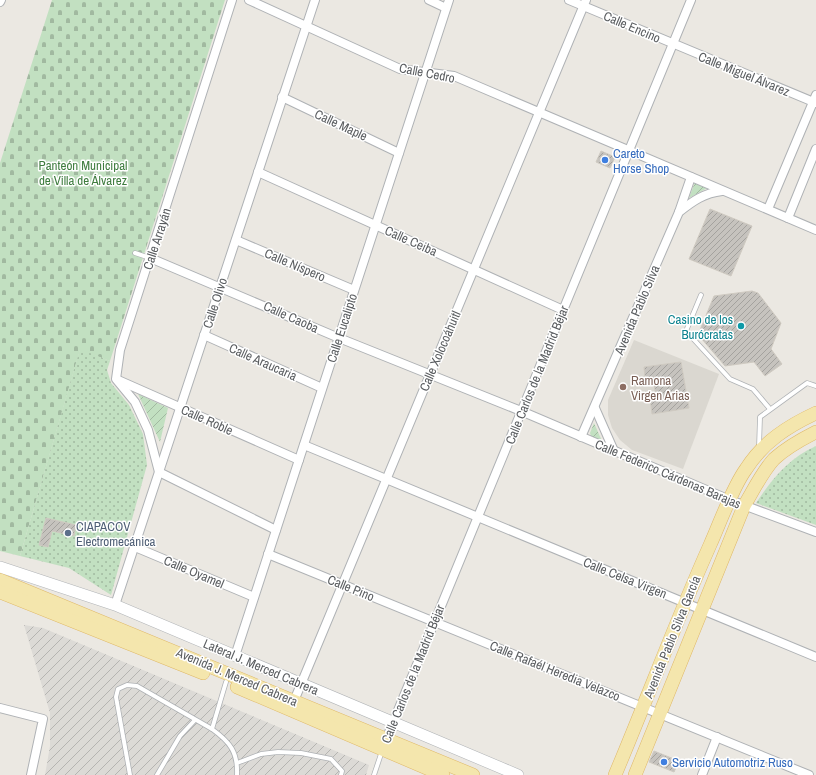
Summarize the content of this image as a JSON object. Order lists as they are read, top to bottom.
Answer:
{
  "streets": {
    "main road": ["Avenida Pablo Silva García", "Avenida J. Merced Cabrera"],
    "street": [
      "Calle Encino",
      "Calle Cedro",
      "Calle Miguel Álvarez",
      "Calle Maple",
      "Calle Arrayán",
      "Calle Ceiba",
      "Calle Níspero",
      "Calle Olivo",
      "Avenida Pablo Silva",
      "Calle Caoba",
      "Calle Eucalipto",
      "Calle Xolocoáhuitl",
      "Calle Araucaria",
      "Calle Carlos de la Madrid Béjar",
      "Calle Roble",
      "Calle Federico Cárdenas Barajas",
      "Calle Oyamel",
      "Calle Celsa Virgen",
      "Calle Pino",
      "Lateral J. Merced Cabrera",
      "Calle Rafaél Heredia Velazco"
    ]
  },
  "crossings": [
    ["Calle Encino", "Calle Miguel Álvarez"],
    ["Calle Encino", "Calle Xolocoáhuitl"],
    ["Calle Encino", "Calle Carlos de la Madrid Béjar"],
    ["Calle Cedro", "Calle Olivo"],
    ["Calle Cedro", "Avenida Pablo Silva"],
    ["Calle Cedro", "Calle Eucalipto"],
    ["Calle Cedro", "Calle Xolocoáhuitl"],
    ["Calle Cedro", "Calle Carlos de la Madrid Béjar"],
    ["Calle Miguel Álvarez", "Calle Carlos de la Madrid Béjar"],
    ["Calle Maple", "Calle Olivo"],
    ["Calle Maple", "Calle Eucalipto"],
    ["Calle Arrayán", "Calle Caoba"],
    ["Calle Arrayán", "Calle Roble"],
    ["Calle Ceiba", "Calle Olivo"],
    ["Calle Ceiba", "Calle Eucalipto"],
    ["Calle Ceiba", "Calle Xolocoáhuitl"],
    ["Calle Ceiba", "Calle Carlos de la Madrid Béjar"],
    ["Calle Níspero", "Calle Olivo"],
    ["Calle Níspero", "Calle Eucalipto"],
    ["Calle Olivo", "Calle Caoba"],
    ["Calle Olivo", "Calle Araucaria"],
    ["Calle Olivo", "Calle Roble"],
    ["Calle Olivo", "Calle Oyamel"],
    ["Calle Olivo", "Lateral J. Merced Cabrera"],
    ["Avenida Pablo Silva", "Calle Federico Cárdenas Barajas"],
    ["Calle Caoba", "Calle Eucalipto"],
    ["Calle Caoba", "Calle Xolocoáhuitl"],
    ["Calle Caoba", "Calle Carlos de la Madrid Béjar"],
    ["Calle Caoba", "Calle Federico Cárdenas Barajas"],
    ["Calle Eucalipto", "Calle Araucaria"],
    ["Calle Eucalipto", "Calle Roble"],
    ["Calle Eucalipto", "Calle Oyamel"],
    ["Calle Eucalipto", "Calle Pino"],
    ["Calle Eucalipto", "Lateral J. Merced Cabrera"],
    ["Calle Xolocoáhuitl", "Calle Pino"],
    ["Calle Xolocoáhuitl", "Lateral J. Merced Cabrera"],
    ["Calle Xolocoáhuitl", "Avenida J. Merced Cabrera"],
    ["Calle Carlos de la Madrid Béjar", "Calle Federico Cárdenas Barajas"],
    ["Calle Carlos de la Madrid Béjar", "Calle Celsa Virgen"],
    ["Calle Carlos de la Madrid Béjar", "Calle Pino"],
    ["Calle Carlos de la Madrid Béjar", "Lateral J. Merced Cabrera"],
    ["Calle Carlos de la Madrid Béjar", "Calle Rafaél Heredia Velazco"],
    ["Calle Carlos de la Madrid Béjar", "Avenida J. Merced Cabrera"],
    ["Calle Federico Cárdenas Barajas", "Avenida Pablo Silva García"],
    ["Calle Celsa Virgen", "Avenida Pablo Silva García"],
    ["Calle Pino", "Calle Rafaél Heredia Velazco"],
    ["Avenida Pablo Silva García", "Calle Rafaél Heredia Velazco"]
  ],
  "parks": ["Panteón Municipal de Villa de Álvarez"],
  "places": [
    "Careto Horse Shop",
    "Casino de los Burócratas",
    "Ramona Virgen Arias",
    "CIAPACOV Electromecánica",
    "Servicio Automotriz Ruso"
  ]
}
